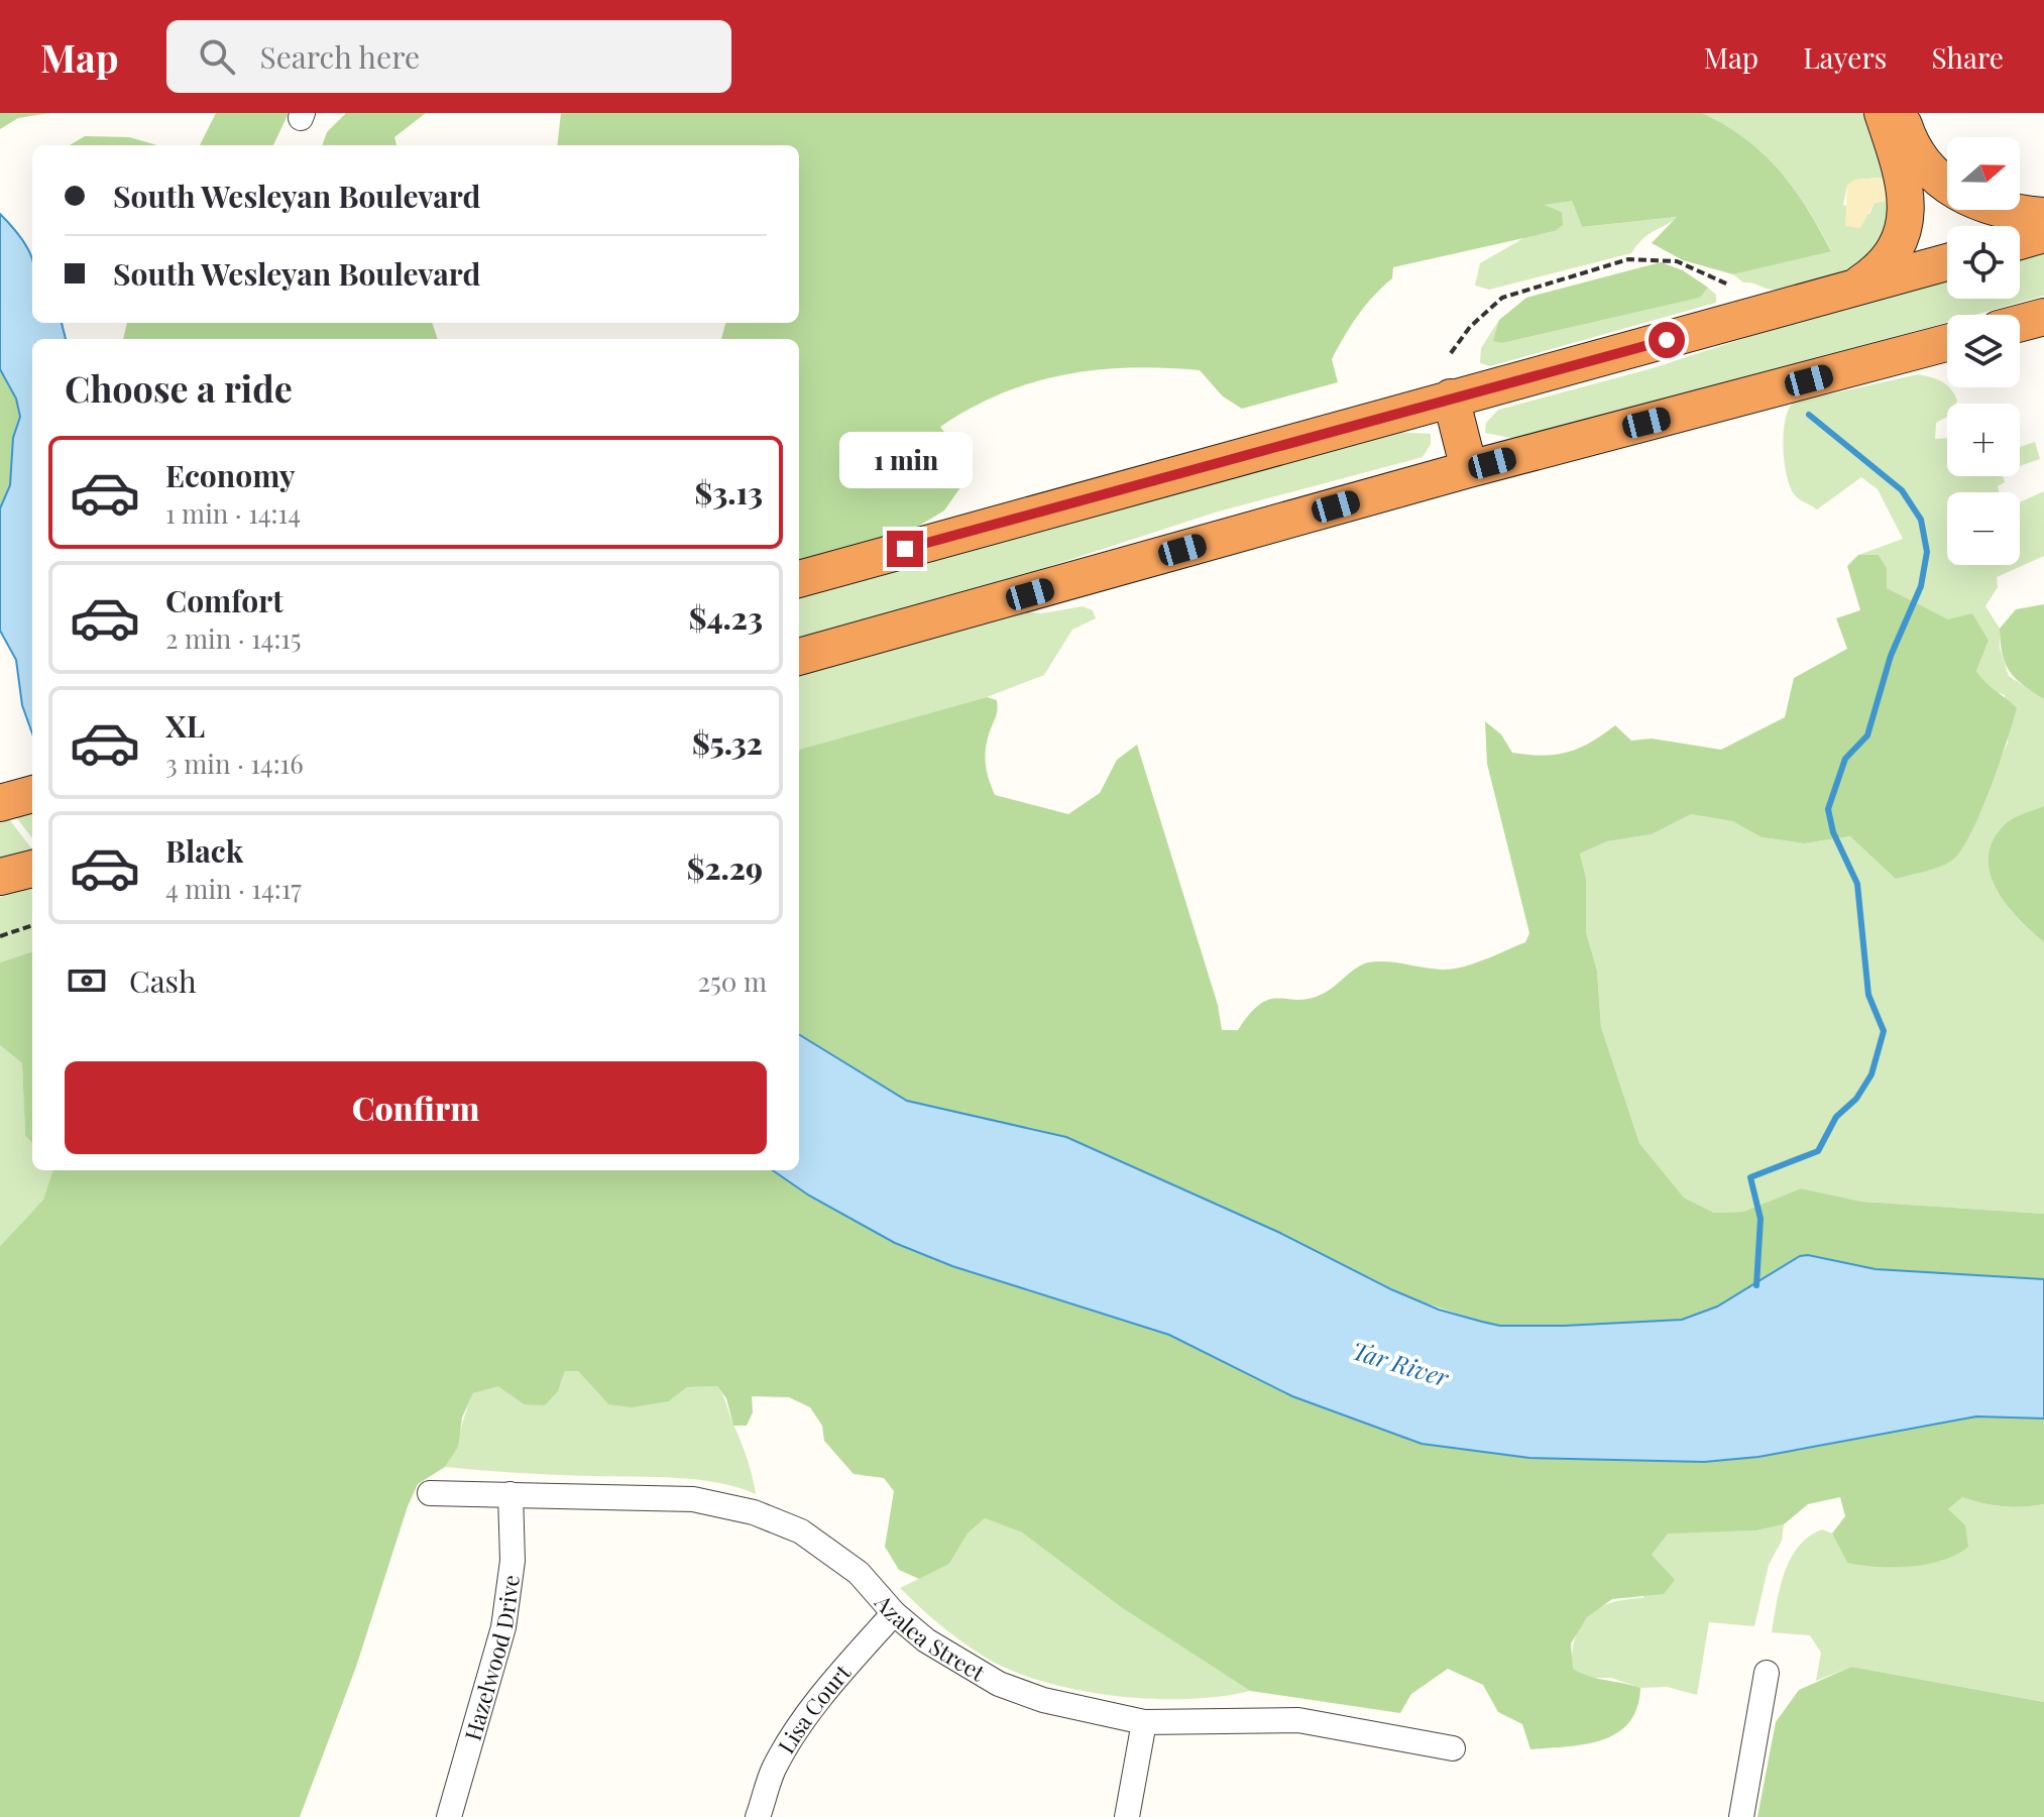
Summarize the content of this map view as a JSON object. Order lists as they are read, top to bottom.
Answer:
{
  "streets": {
    "street": ["Azalea Street", "Hazelwood Drive", "Lisa Court"]
  },
  "crossings": [
    ["Azalea Street", "Hazelwood Drive"],
    ["Azalea Street", "Lisa Court"]
  ],
  "water": ["Tar River"],
  "north": "right",
  "page": {
    "header": "Map",
    "search": "Search here",
    "nav": ["Map", "Layers", "Share"],
    "map_buttons": ["+", "−"],
    "banner": ["South Wesleyan Boulevard", "South Wesleyan Boulevard"],
    "heading": "Choose a ride",
    "bubble": "1 min",
    "list": [
      {
        "name": "Economy",
        "note": "1 min · 14:14",
        "value": "$3.13"
      },
      {
        "name": "Comfort",
        "note": "2 min · 14:15",
        "value": "$4.23"
      },
      {
        "name": "XL",
        "note": "3 min · 14:16",
        "value": "$5.32"
      },
      {
        "name": "Black",
        "note": "4 min · 14:17",
        "value": "$2.29"
      }
    ],
    "pay": ["Cash", "250 m"],
    "buttons": "Confirm"
  }
}
